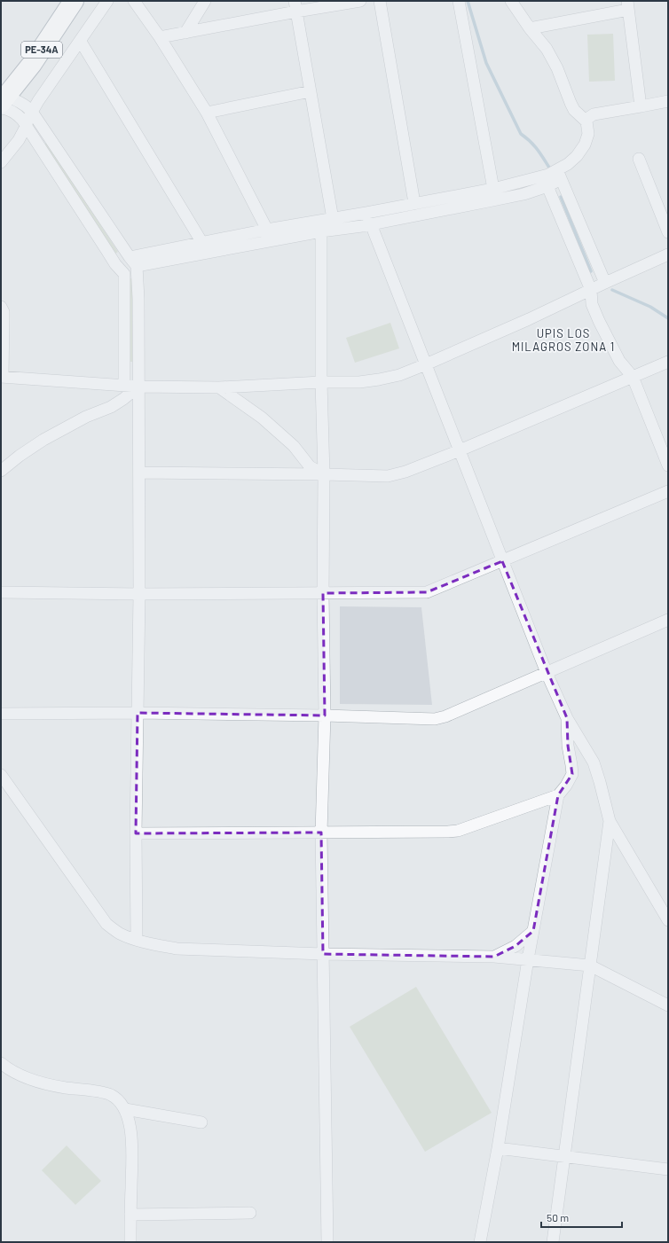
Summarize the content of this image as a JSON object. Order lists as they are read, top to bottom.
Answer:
{
  "streets": {
    "highway": ["PE-34A"]
  },
  "districts": ["UPIS LOS MILAGROS ZONA 1"],
  "scale_bar": "50 m"
}
